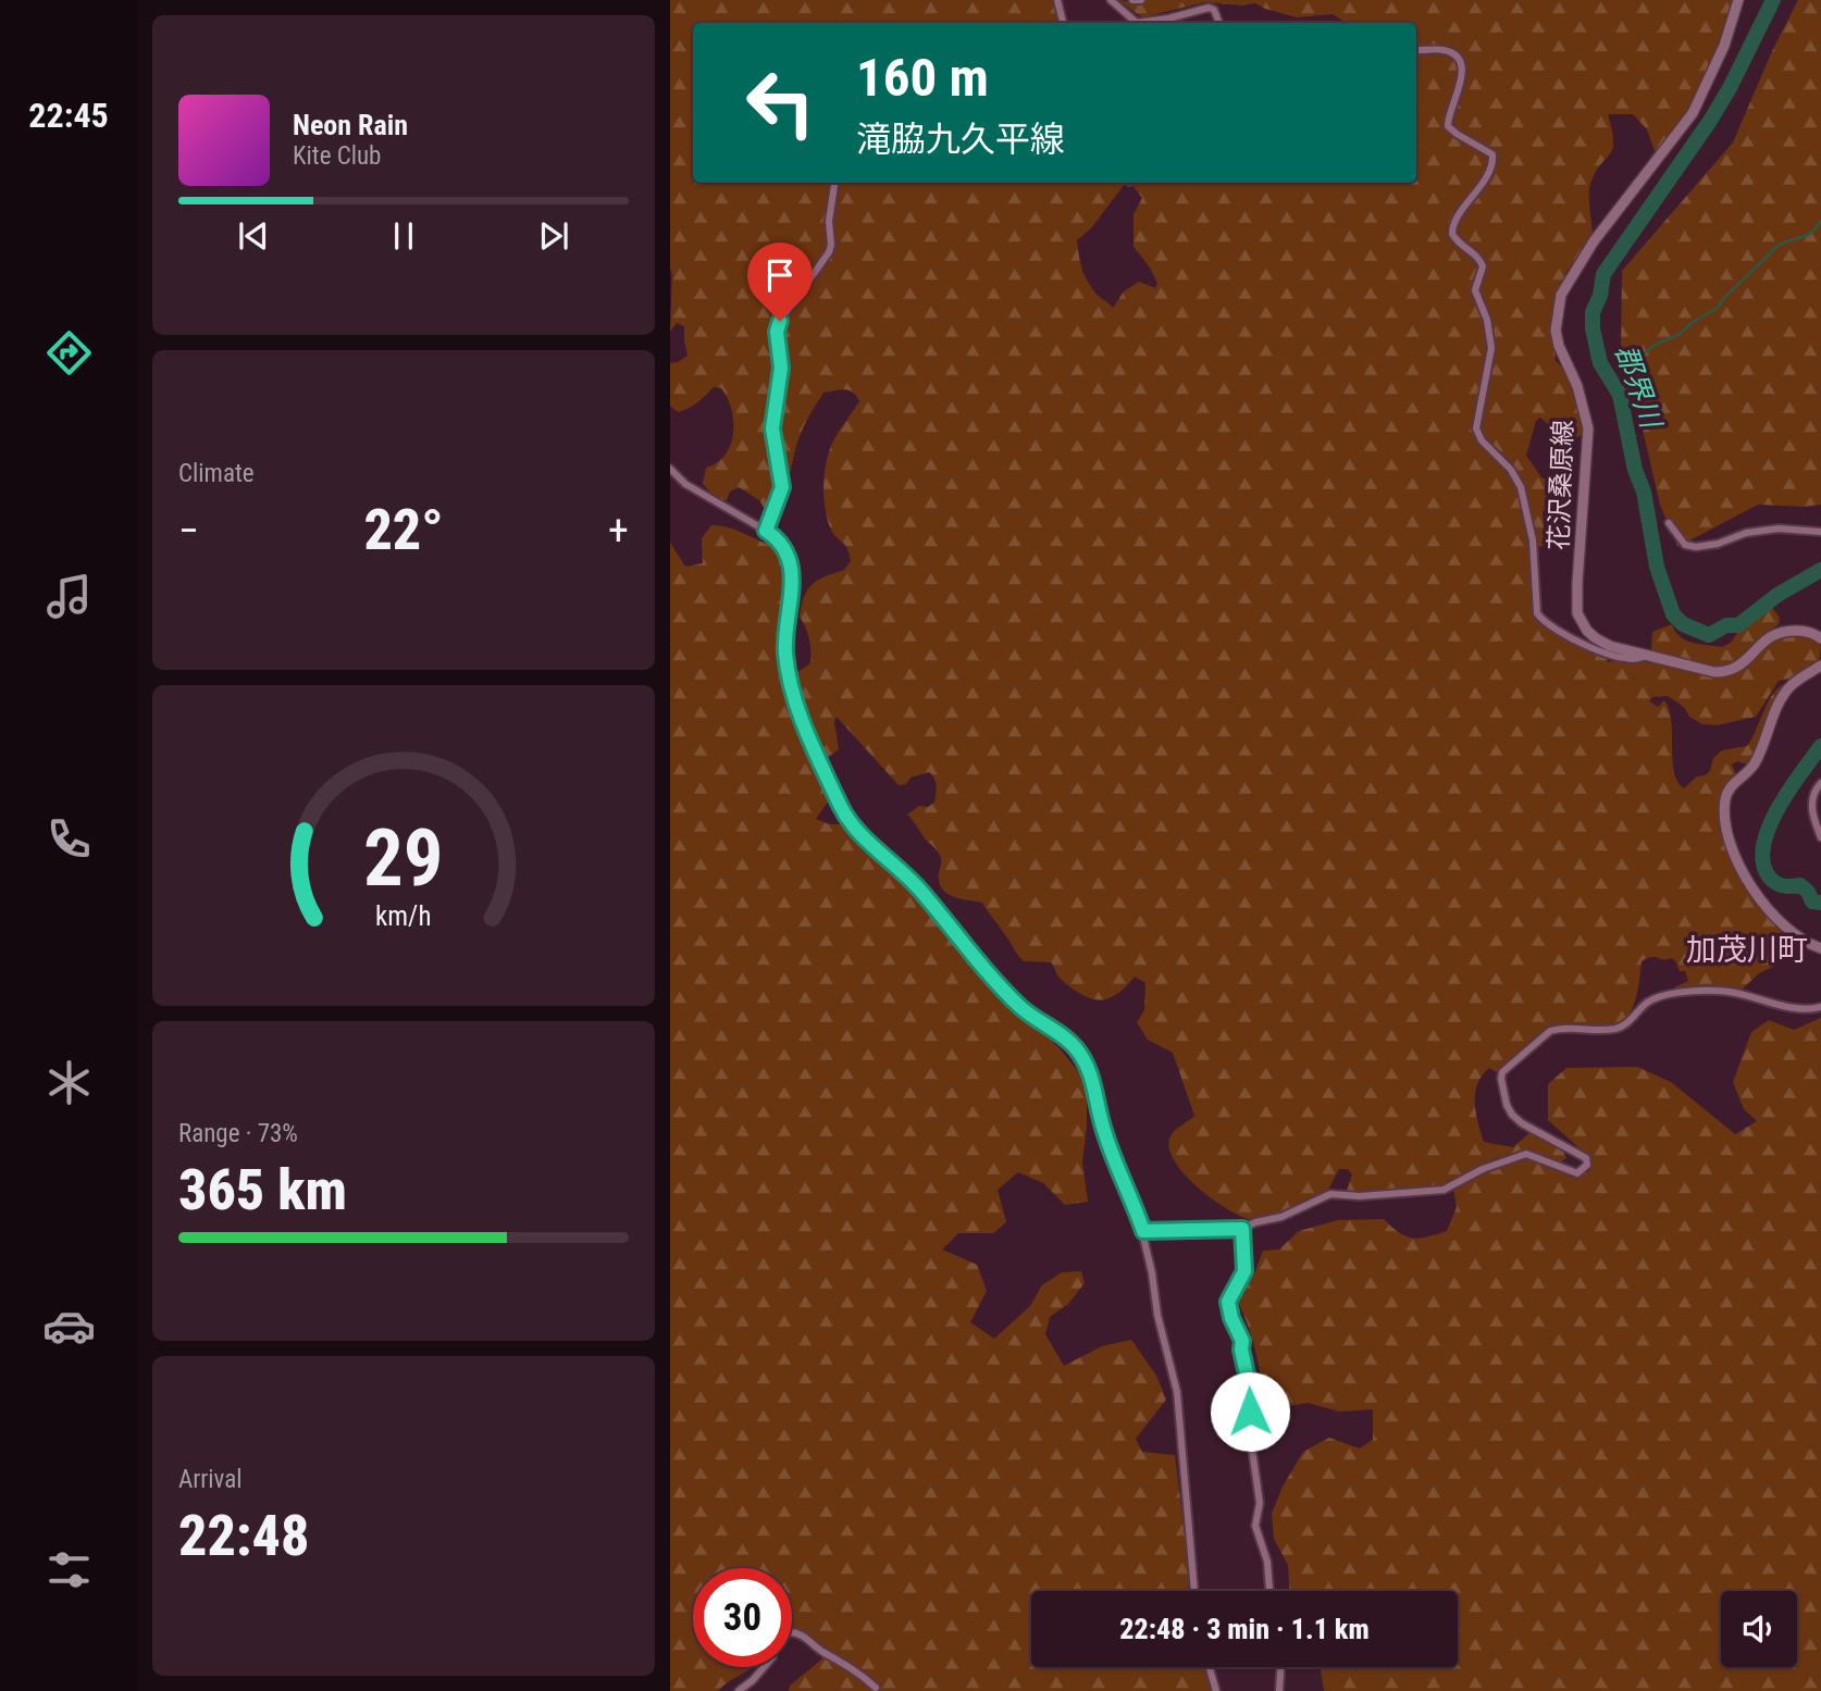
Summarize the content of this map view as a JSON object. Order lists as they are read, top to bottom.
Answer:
{
  "streets": {
    "main road": ["花沢桑原線"]
  },
  "districts": ["加茂川町"],
  "water": ["郡界川"],
  "page": {
    "tabs": "22:45",
    "turn": ["160 m", "滝脇九久平線"],
    "song": ["Neon Rain", "Kite Club"],
    "tile": [
      "Climate",
      ["Range · 73%", "365 km"],
      ["Arrival", "22:48"]
    ],
    "heat": ["−", "22°", "+"],
    "limit": "30",
    "trip": "22:48 · 3 min · 1.1 km",
    "gauge": ["29", "km/h"]
  }
}
